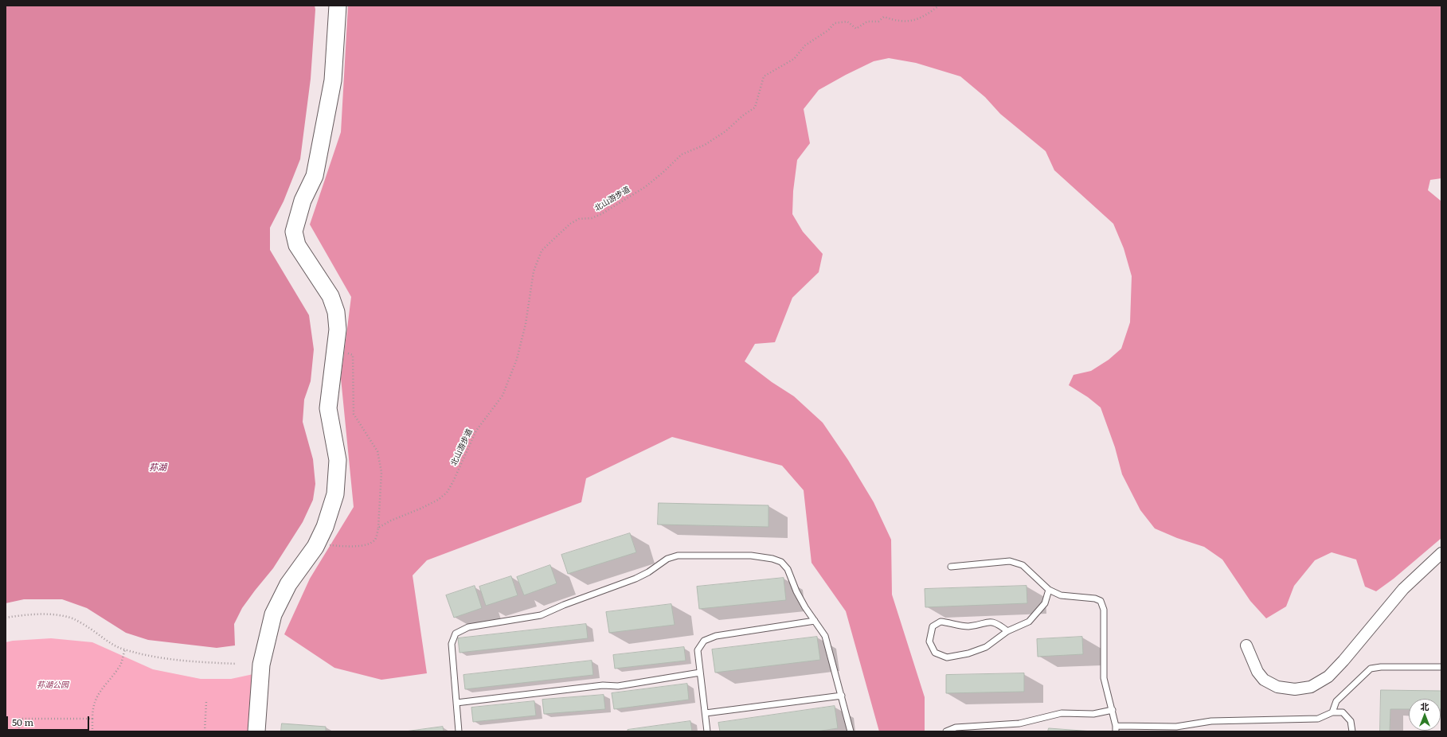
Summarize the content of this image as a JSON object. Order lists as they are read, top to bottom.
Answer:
{
  "streets": {
    "path": ["北山游步道"]
  },
  "water": ["荪湖"],
  "parks": ["荪湖公园"],
  "scale_bar": "50 m",
  "north": "top"
}
